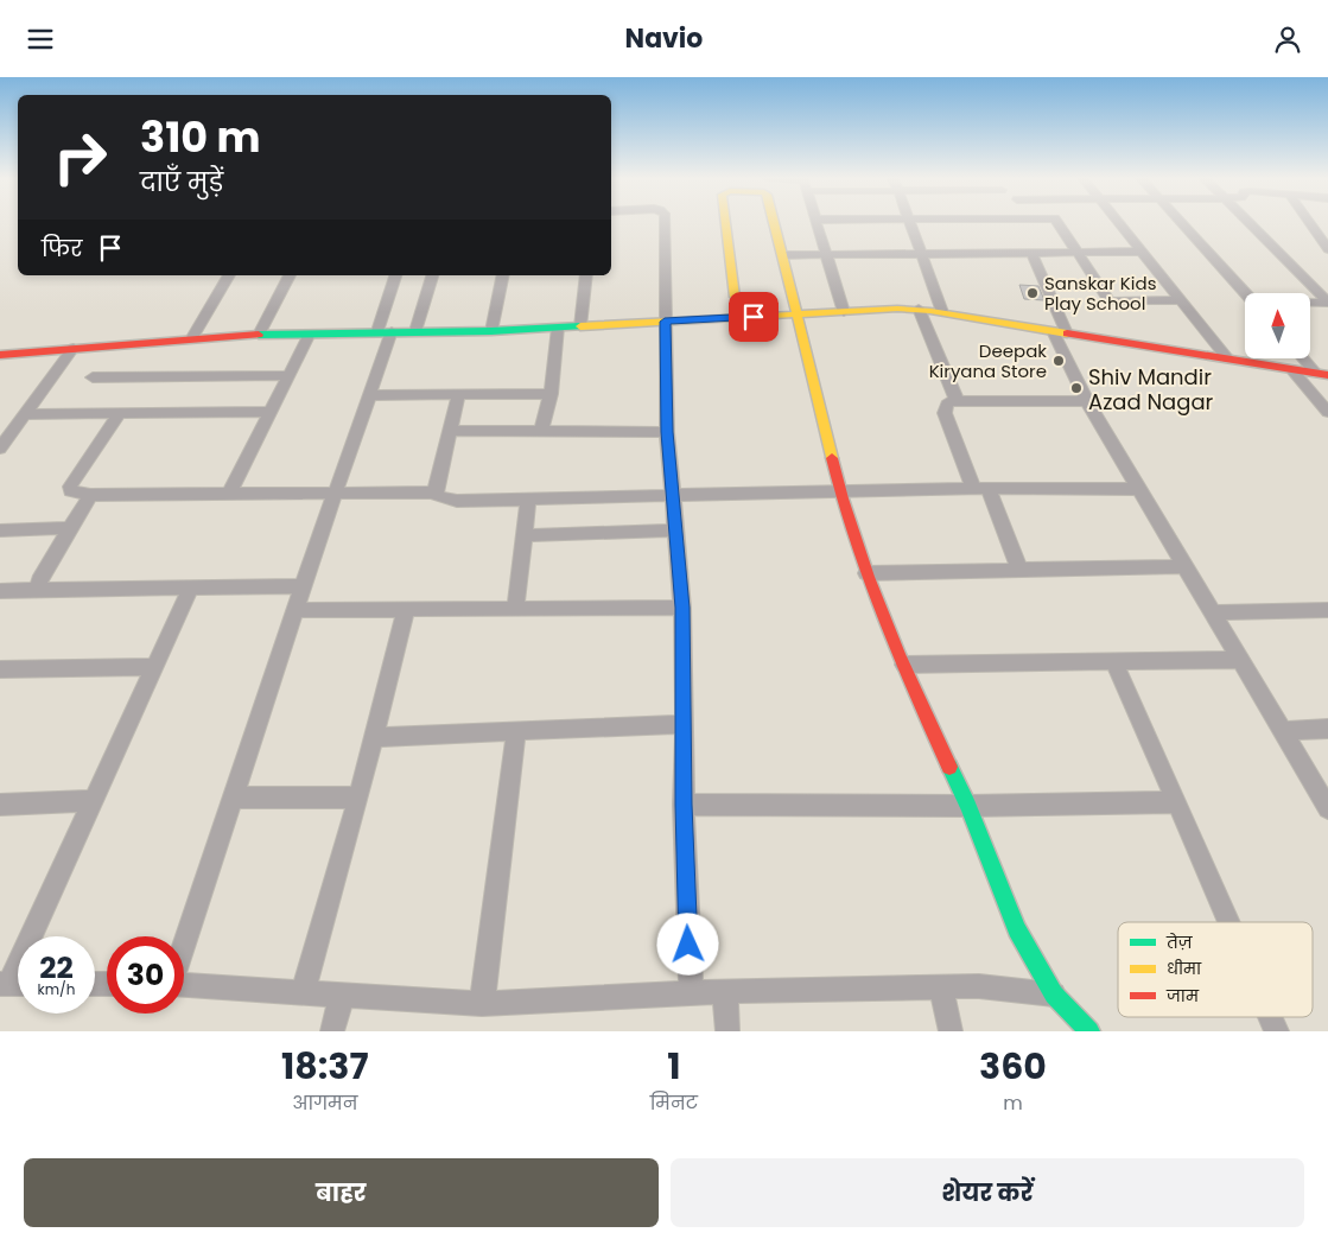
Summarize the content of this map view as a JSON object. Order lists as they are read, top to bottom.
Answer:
{
  "places": ["Sanskar Kids Play School", "Deepak Kiryana Store", "Shiv Mandir Azad Nagar"],
  "legend": ["तेज़", "धीमा", "जाम"],
  "north": "top",
  "page": {
    "header": "Navio",
    "turn": ["310 m", "दाएँ मुड़ें"],
    "then": "फिर",
    "speed": "22 km/h",
    "limit": "30",
    "eta": [
      "18:37",
      "आगमन",
      "1",
      "मिनट",
      "360",
      "m"
    ],
    "buttons": ["बाहर", "शेयर करें"]
  }
}
